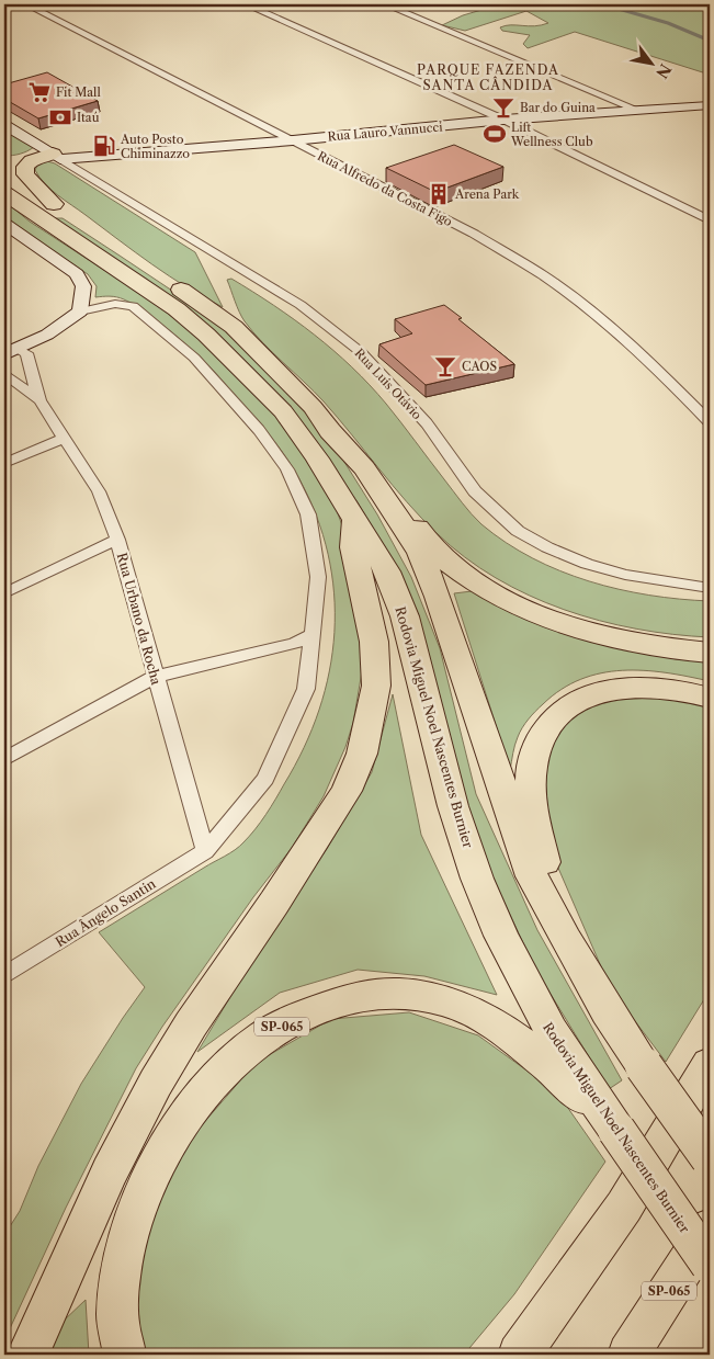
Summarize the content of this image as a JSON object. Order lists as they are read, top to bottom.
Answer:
{
  "streets": {
    "highway": ["Rodovia Miguel Noel Nascentes Burnier", "SP-065"],
    "street": [
      "Rua Lauro Vannucci",
      "Rua Alfredo da Costa Figo",
      "Rua Luis Otávio",
      "Rua Urbano da Rocha",
      "Rua Ângelo Santin"
    ]
  },
  "crossings": [
    ["Rua Lauro Vannucci", "Rua Alfredo da Costa Figo"],
    ["Rua Lauro Vannucci", "Rua Luis Otávio"],
    ["Rua Urbano da Rocha", "Rua Ângelo Santin"],
    ["Rodovia Miguel Noel Nascentes Burnier", "SP-065"]
  ],
  "districts": ["PARQUE FAZENDA SANTA CÂNDIDA"],
  "places": {
    "supermarket": ["Fit Mall"],
    "bar": ["Bar do Guina", "CAOS"],
    "bank": ["Itaú"],
    "sports": ["Lift Wellness Club"],
    "fuel station": ["Auto Posto Chiminazzo"],
    "building": ["Arena Park"]
  },
  "north": "bottom right"
}
